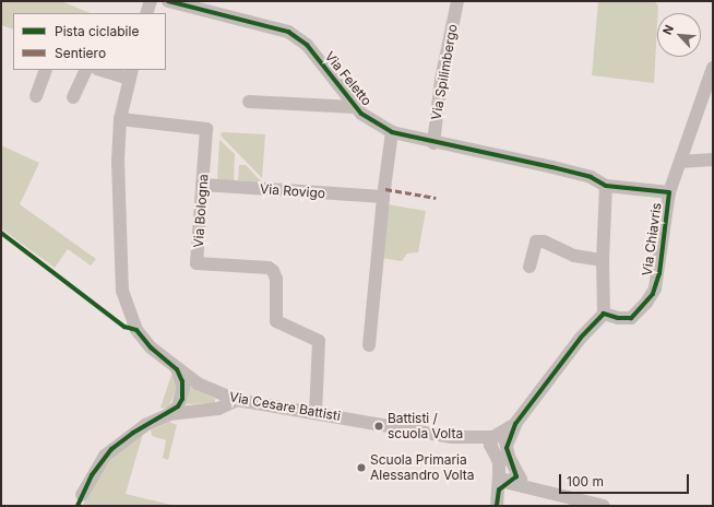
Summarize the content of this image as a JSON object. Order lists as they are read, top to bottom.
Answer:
{
  "streets": {
    "street": [
      "Via Spilimbergo",
      "Via Feletto",
      "Via Rovigo",
      "Via Bologna",
      "Via Chiavris",
      "Via Cesare Battisti"
    ]
  },
  "crossings": [
    ["Via Spilimbergo", "Via Feletto"],
    ["Via Feletto", "Via Chiavris"],
    ["Via Rovigo", "Via Bologna"],
    ["Via Bologna", "Via Cesare Battisti"]
  ],
  "places": ["Battisti / scuola Volta", "Scuola Primaria Alessandro Volta"],
  "legend": ["Pista ciclabile", "Sentiero"],
  "scale_bar": "100 m",
  "north": "top left"
}
